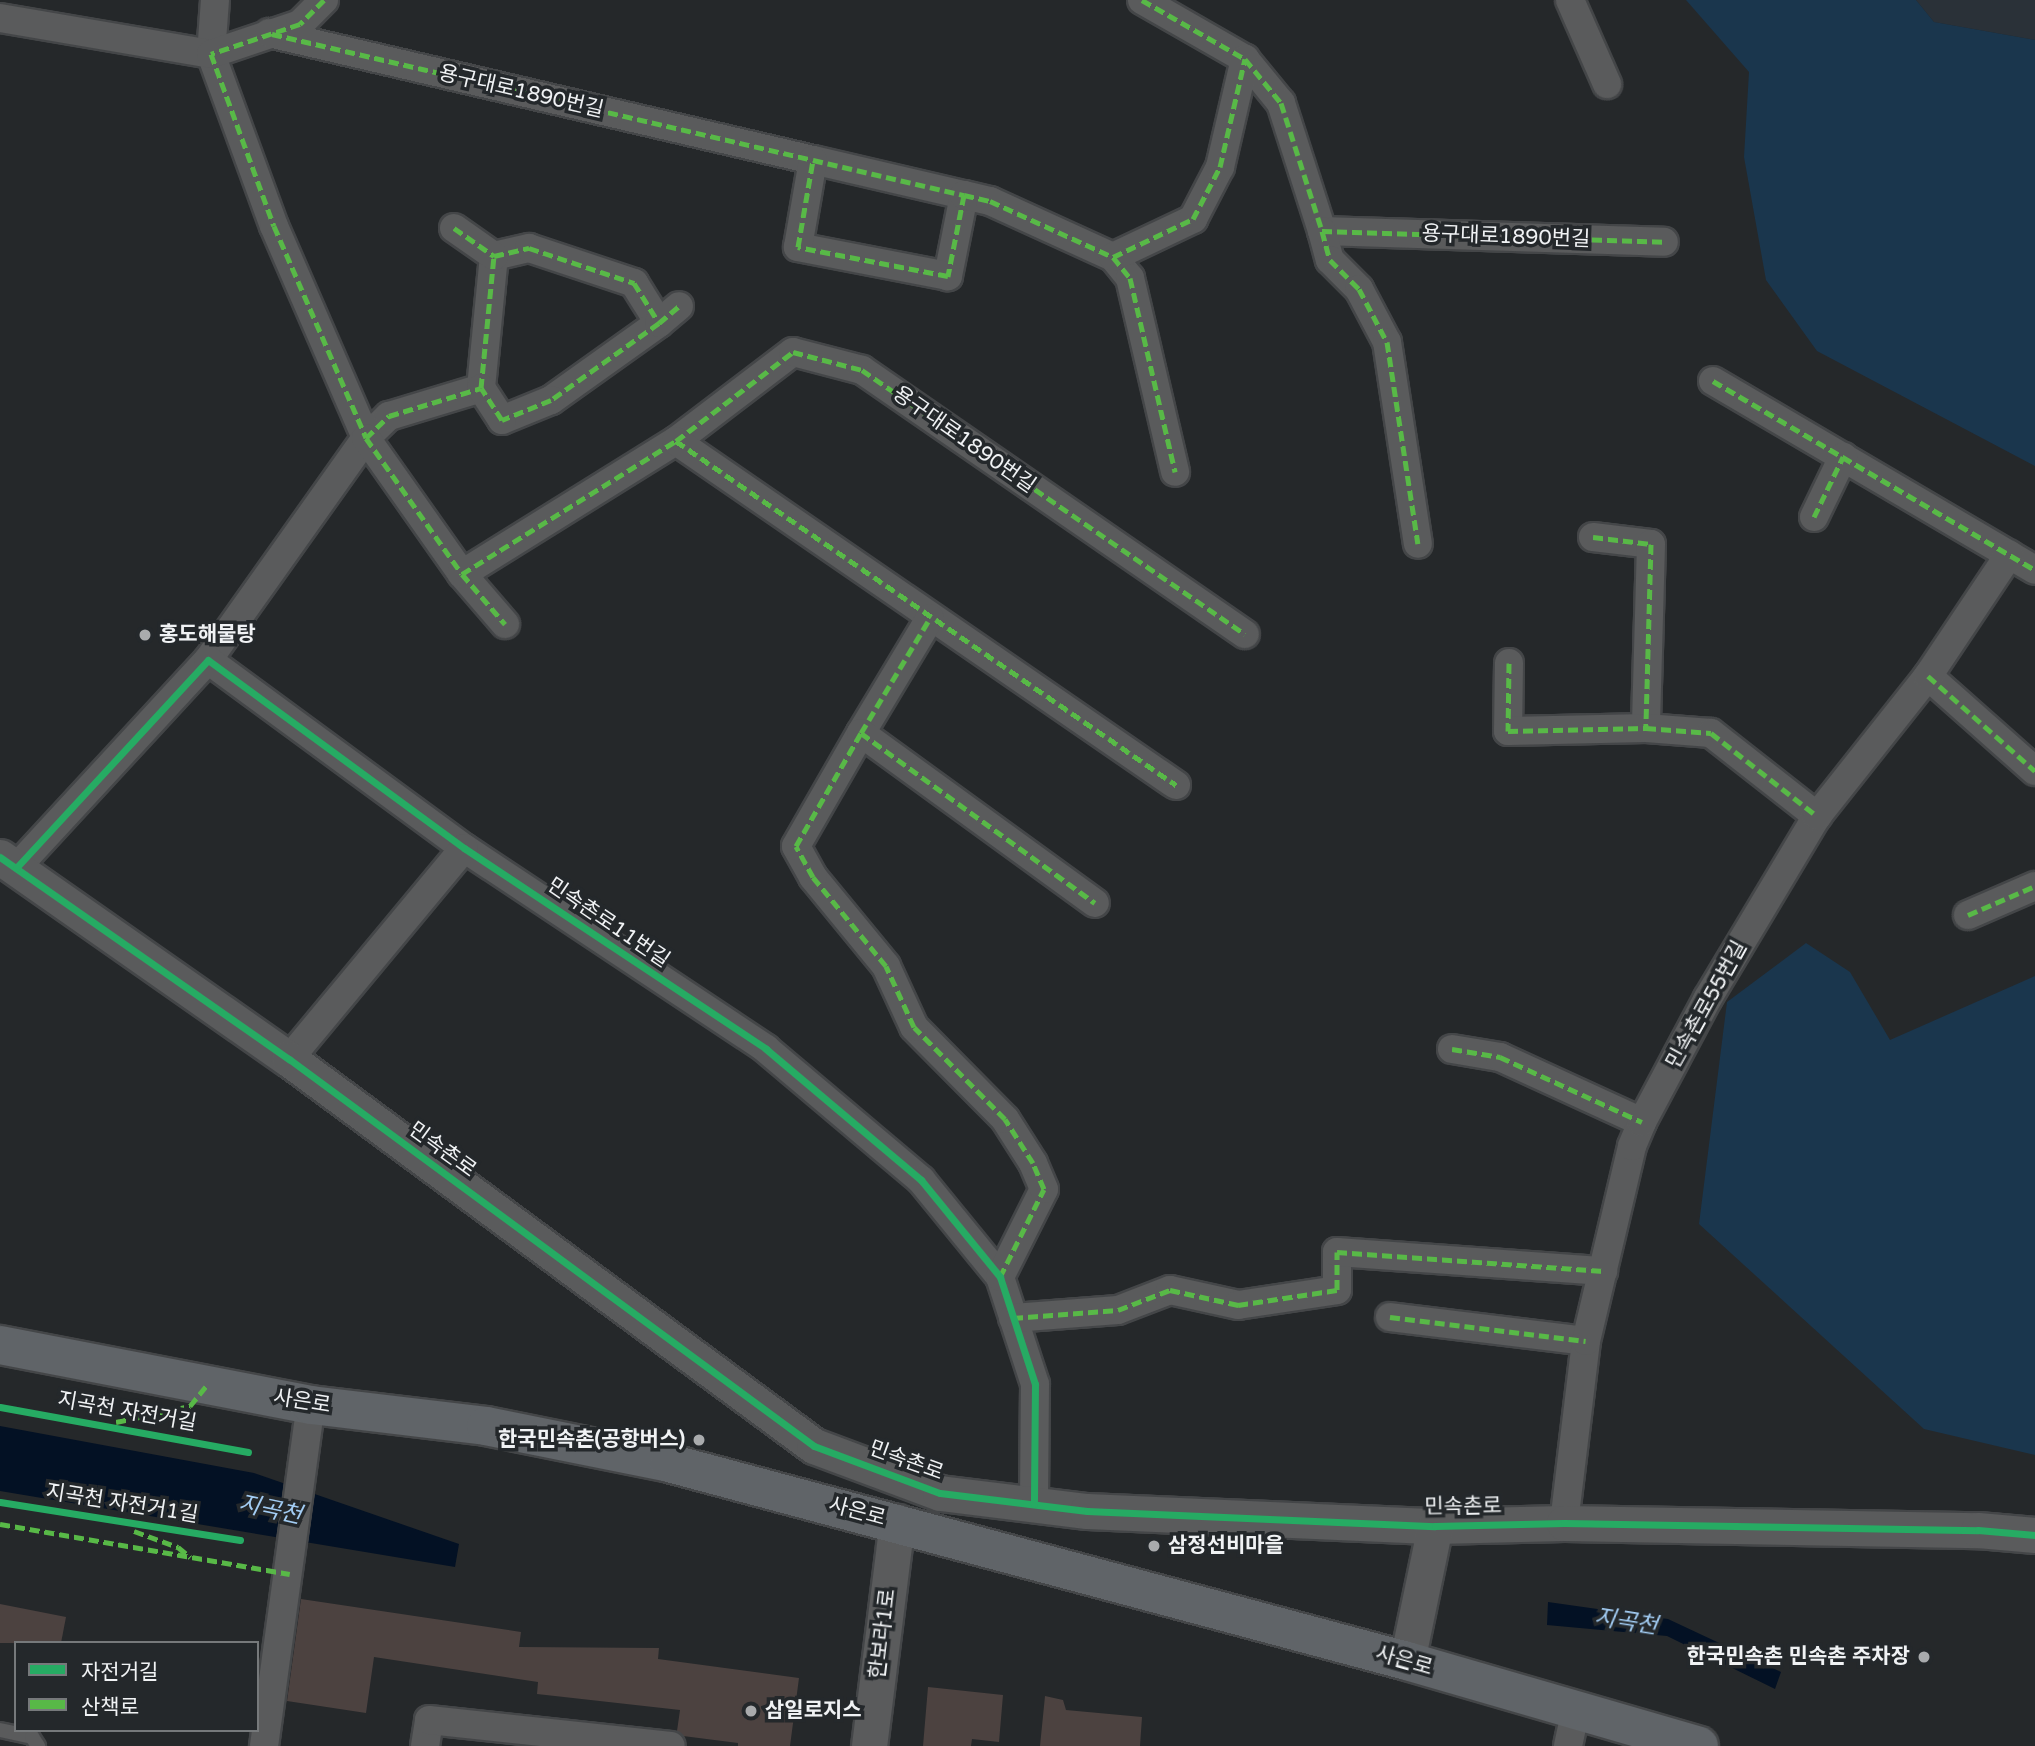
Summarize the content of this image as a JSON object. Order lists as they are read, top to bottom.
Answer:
{
  "streets": {
    "main road": ["사은로"],
    "street": [
      "용구대로1890번길",
      "민속촌로11번길",
      "민속촌로55번길",
      "민속촌로",
      "한보라1로"
    ],
    "cycle path": ["지곡천 자전거길", "지곡천 자전거1길"]
  },
  "crossings": [
    ["민속촌로11번길", "민속촌로"],
    ["민속촌로55번길", "민속촌로"],
    ["사은로", "한보라1로"]
  ],
  "water": ["지곡천"],
  "places": [
    "홍도해물탕",
    "한국민속촌(공항버스)",
    "삼정선비마을",
    "한국민속촌 민속촌 주차장",
    "삼일로지스"
  ],
  "legend": ["자전거길", "산책로"]
}
